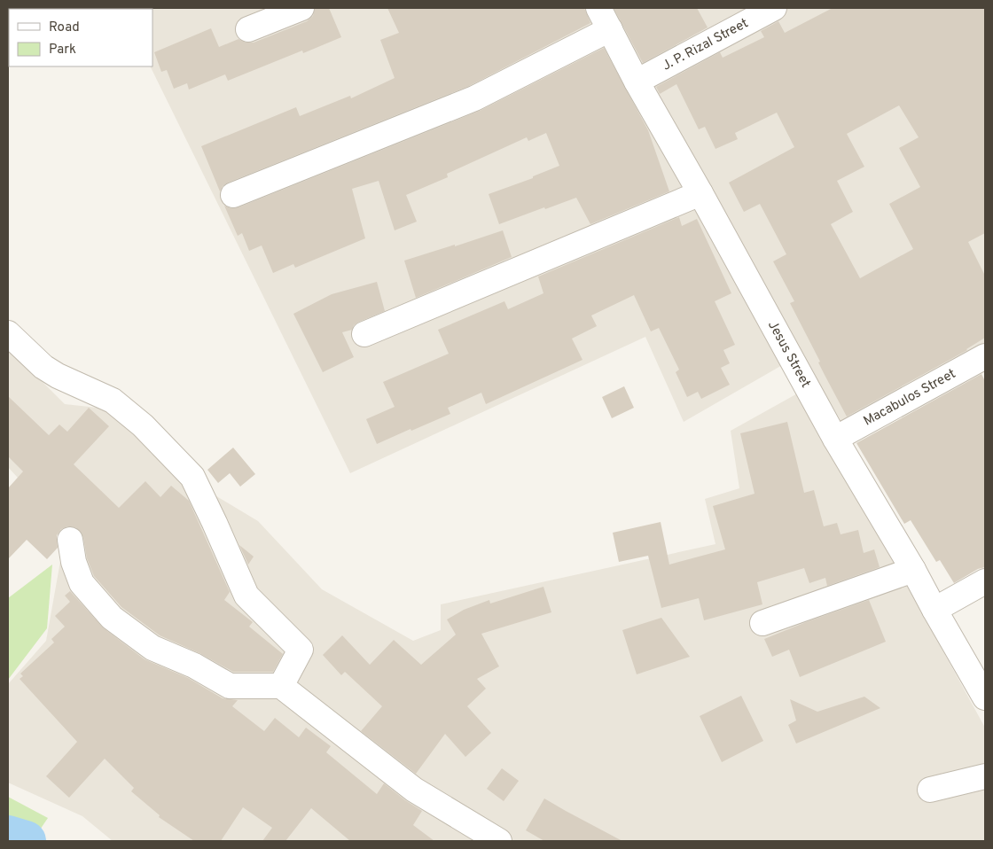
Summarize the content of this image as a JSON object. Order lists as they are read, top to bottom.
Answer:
{
  "streets": {
    "street": ["J. P. Rizal Street", "Jesus Street", "Macabulos Street"]
  },
  "crossings": [
    ["J. P. Rizal Street", "Jesus Street"],
    ["Jesus Street", "Macabulos Street"]
  ],
  "legend": ["Road", "Park"]
}
